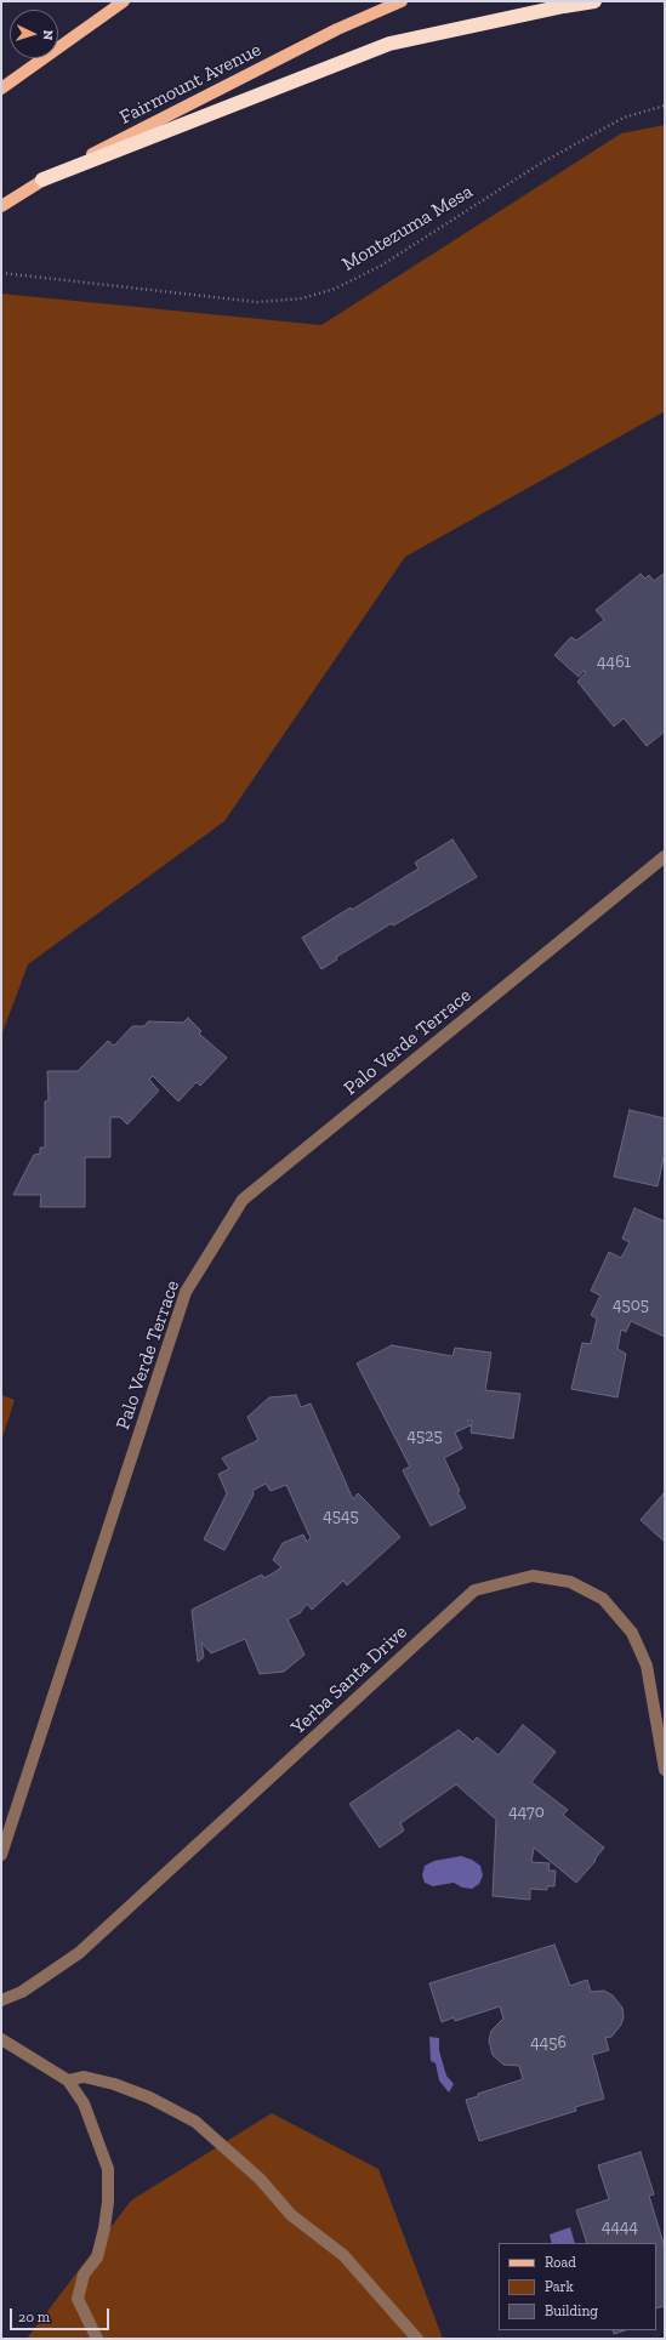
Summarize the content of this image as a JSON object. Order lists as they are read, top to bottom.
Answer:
{
  "streets": {
    "main road": ["Fairmount Avenue"],
    "street": ["Palo Verde Terrace", "Yerba Santa Drive"],
    "path": ["Montezuma Mesa"]
  },
  "house_numbers": [
    "4461",
    "4505",
    "4525",
    "4545",
    "4470",
    "4456",
    "4444"
  ],
  "legend": ["Road", "Park", "Building"],
  "scale_bar": "20 m",
  "north": "right"
}
